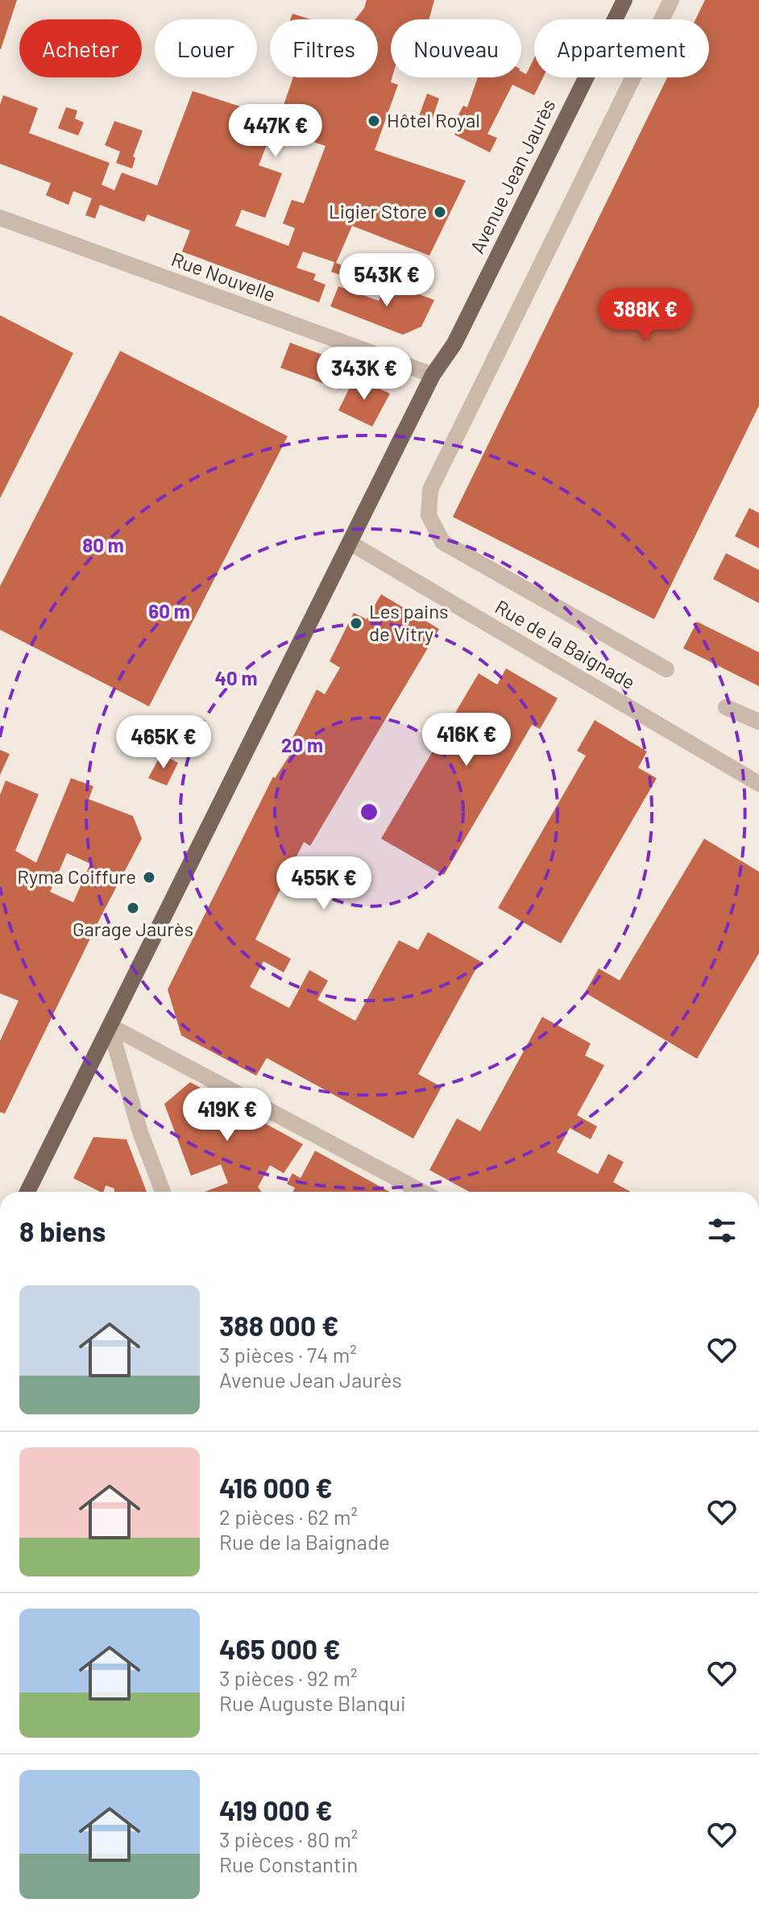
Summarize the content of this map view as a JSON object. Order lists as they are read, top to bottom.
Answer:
{
  "streets": {
    "main road": ["Avenue Jean Jaurès"],
    "street": ["Rue Nouvelle", "Rue de la Baignade"]
  },
  "crossings": [
    ["Avenue Jean Jaurès", "Rue Nouvelle"],
    ["Avenue Jean Jaurès", "Rue de la Baignade"]
  ],
  "places": [
    "Hôtel Royal",
    "Ligier Store",
    "Les pains de Vitry",
    "Ryma Coiffure",
    "Garage Jaurès"
  ],
  "page": {
    "chip": [
      "Acheter",
      "Louer",
      "Filtres",
      "Nouveau",
      "Appartement"
    ],
    "price": [
      "447K €",
      "543K €",
      "388K €",
      "343K €",
      "416K €",
      "465K €",
      "455K €",
      "419K €"
    ],
    "heading": "8 biens",
    "list": [
      {
        "name": "388 000 €",
        "note": "3 pièces · 74 m² · Avenue Jean Jaurès"
      },
      {
        "name": "416 000 €",
        "note": "2 pièces · 62 m² · Rue de la Baignade"
      },
      {
        "name": "465 000 €",
        "note": "3 pièces · 92 m² · Rue Auguste Blanqui"
      },
      {
        "name": "419 000 €",
        "note": "3 pièces · 80 m² · Rue Constantin"
      }
    ]
  },
  "rings": [
    "80 m",
    "60 m",
    "40 m",
    "20 m"
  ]
}
